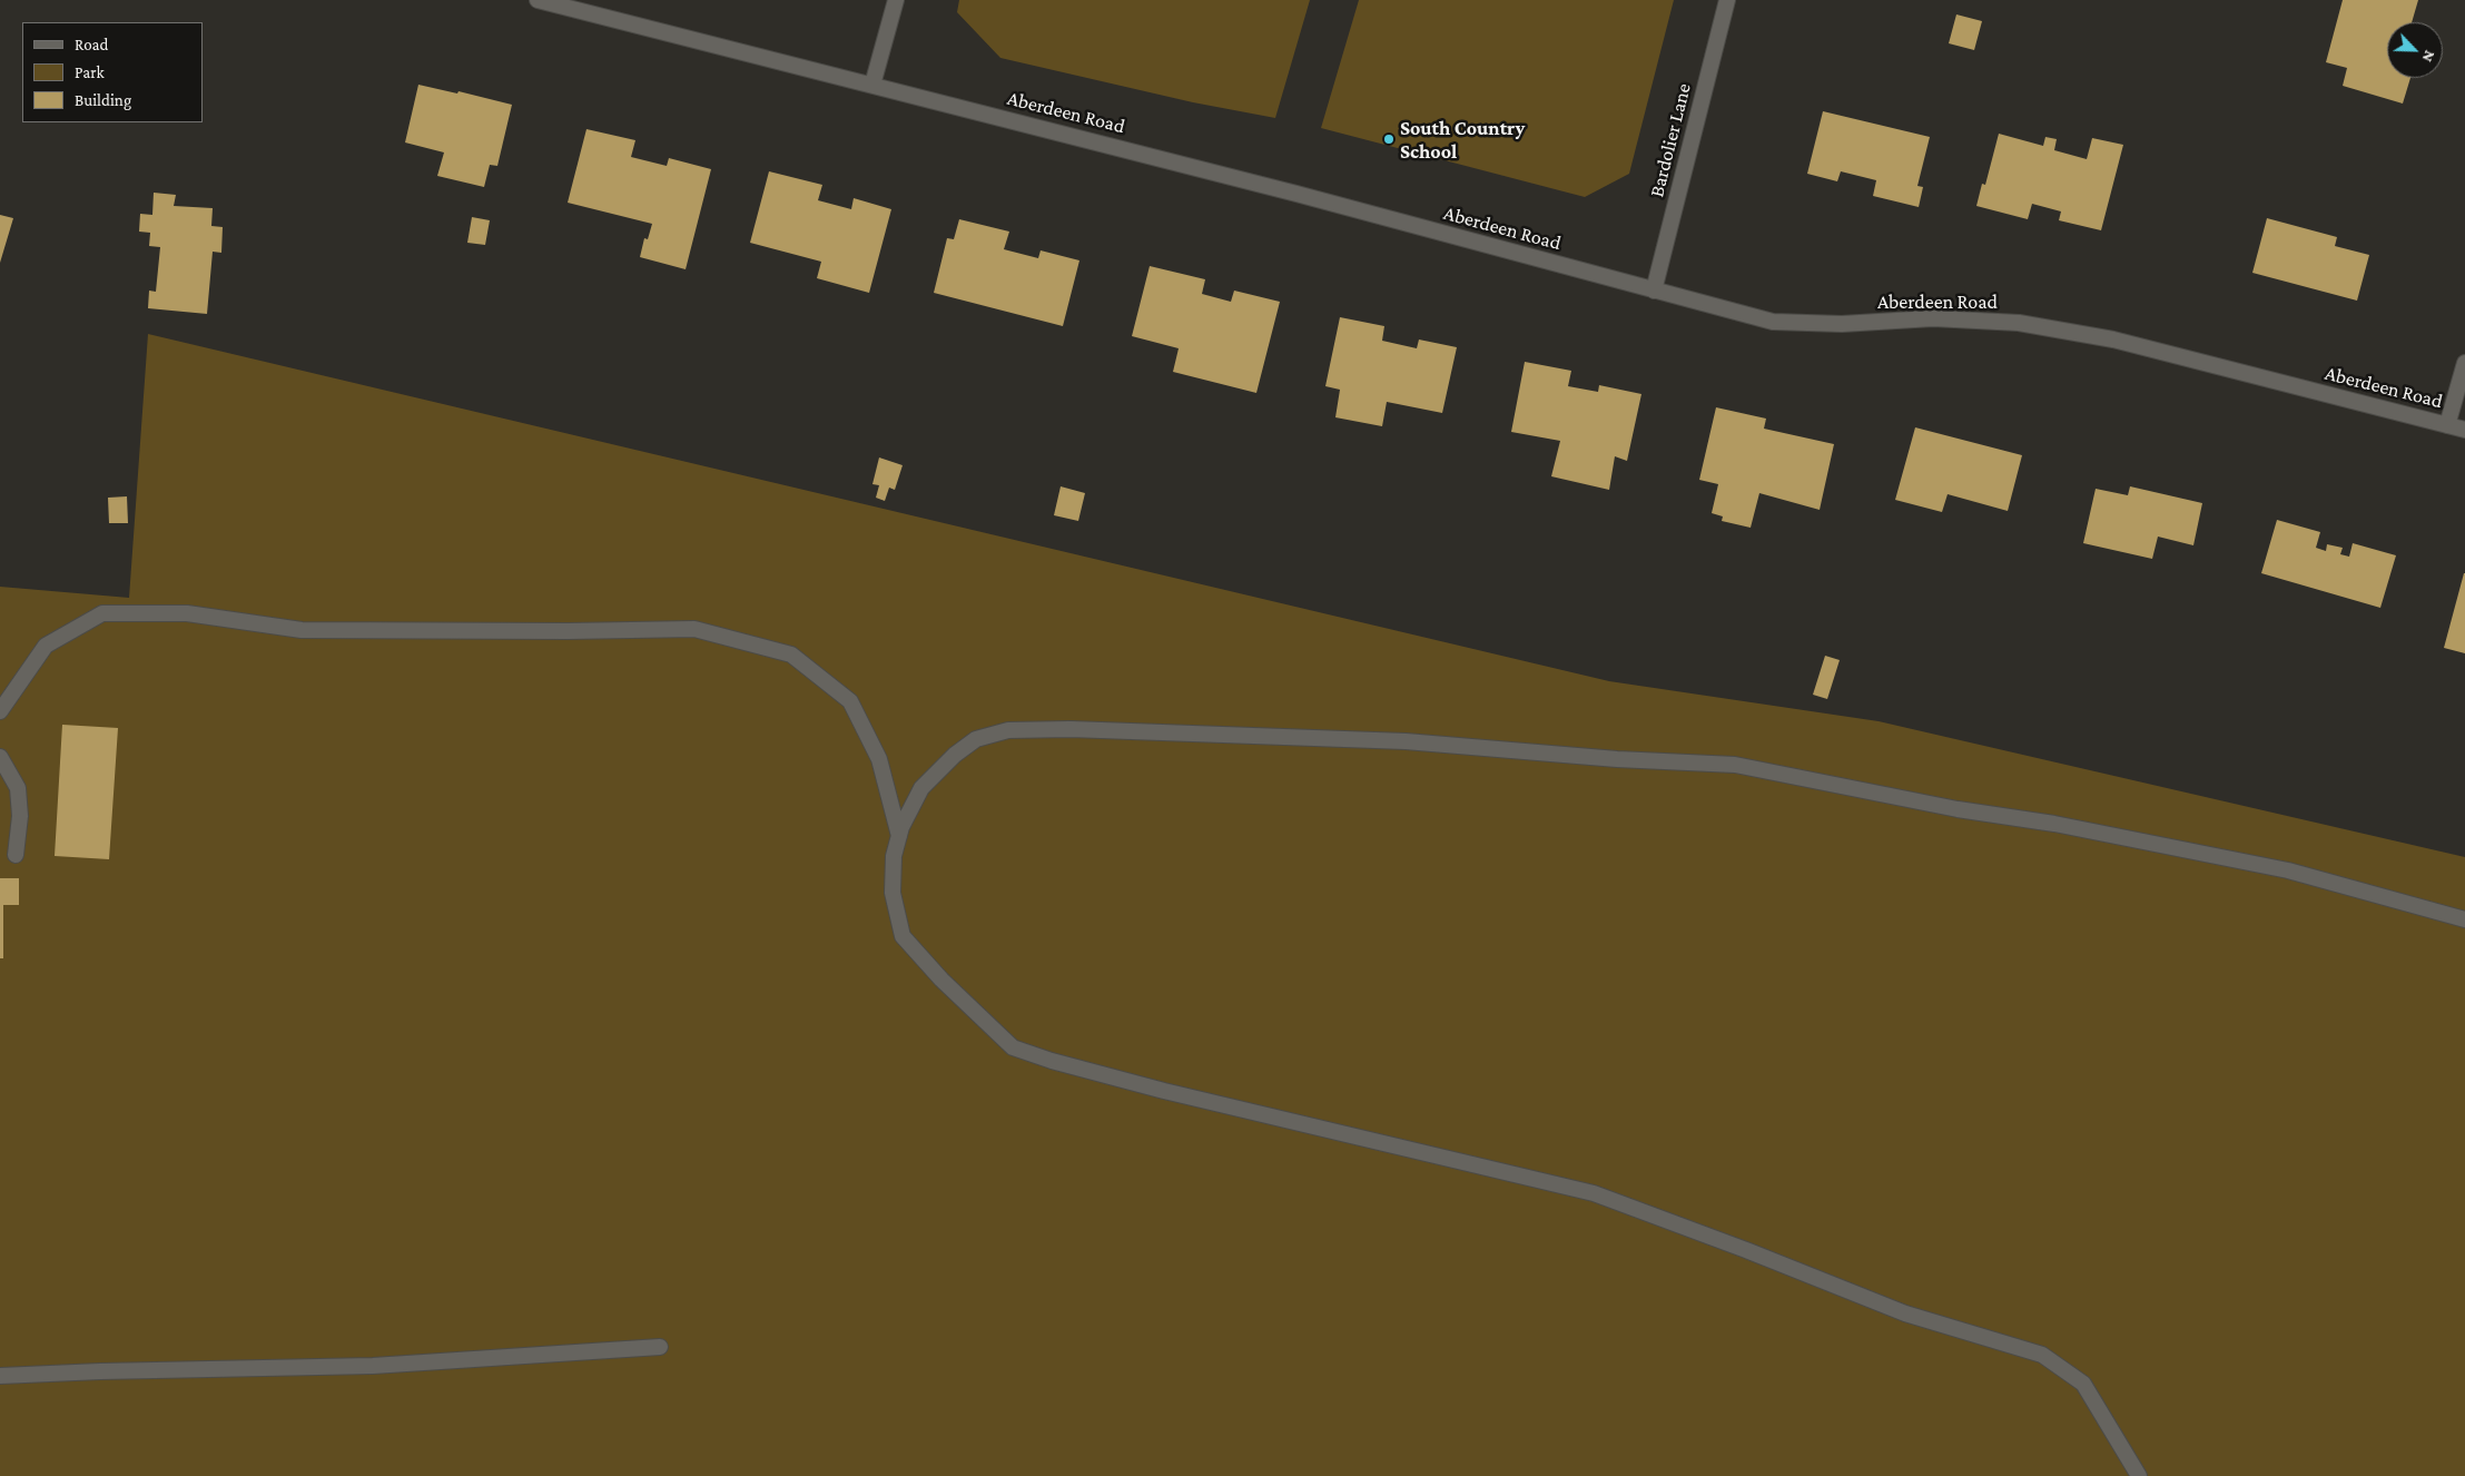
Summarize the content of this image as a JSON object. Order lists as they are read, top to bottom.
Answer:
{
  "streets": {
    "street": ["Aberdeen Road", "Bardolier Lane"]
  },
  "crossings": [
    ["Aberdeen Road", "Bardolier Lane"]
  ],
  "places": ["South Country School"],
  "legend": ["Road", "Park", "Building"],
  "north": "bottom right"
}
